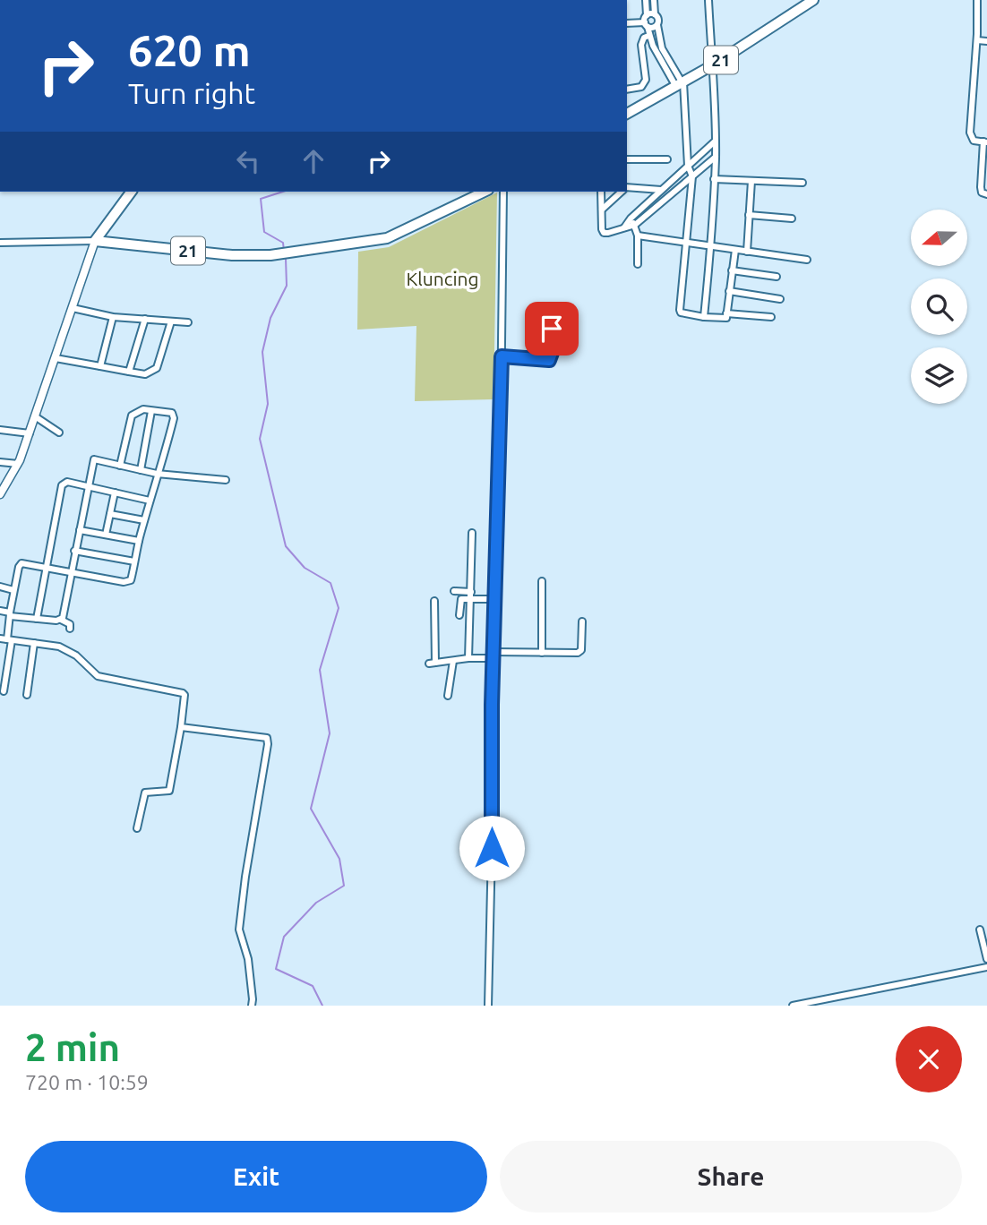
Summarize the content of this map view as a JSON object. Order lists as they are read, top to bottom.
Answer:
{
  "streets": {
    "highway": ["21"]
  },
  "parks": ["Kluncing"],
  "north": "left",
  "page": {
    "turn": ["620 m", "Turn right"],
    "heading": ["2 min", "720 m · 10:59"],
    "buttons": ["Exit", "Share"]
  }
}
